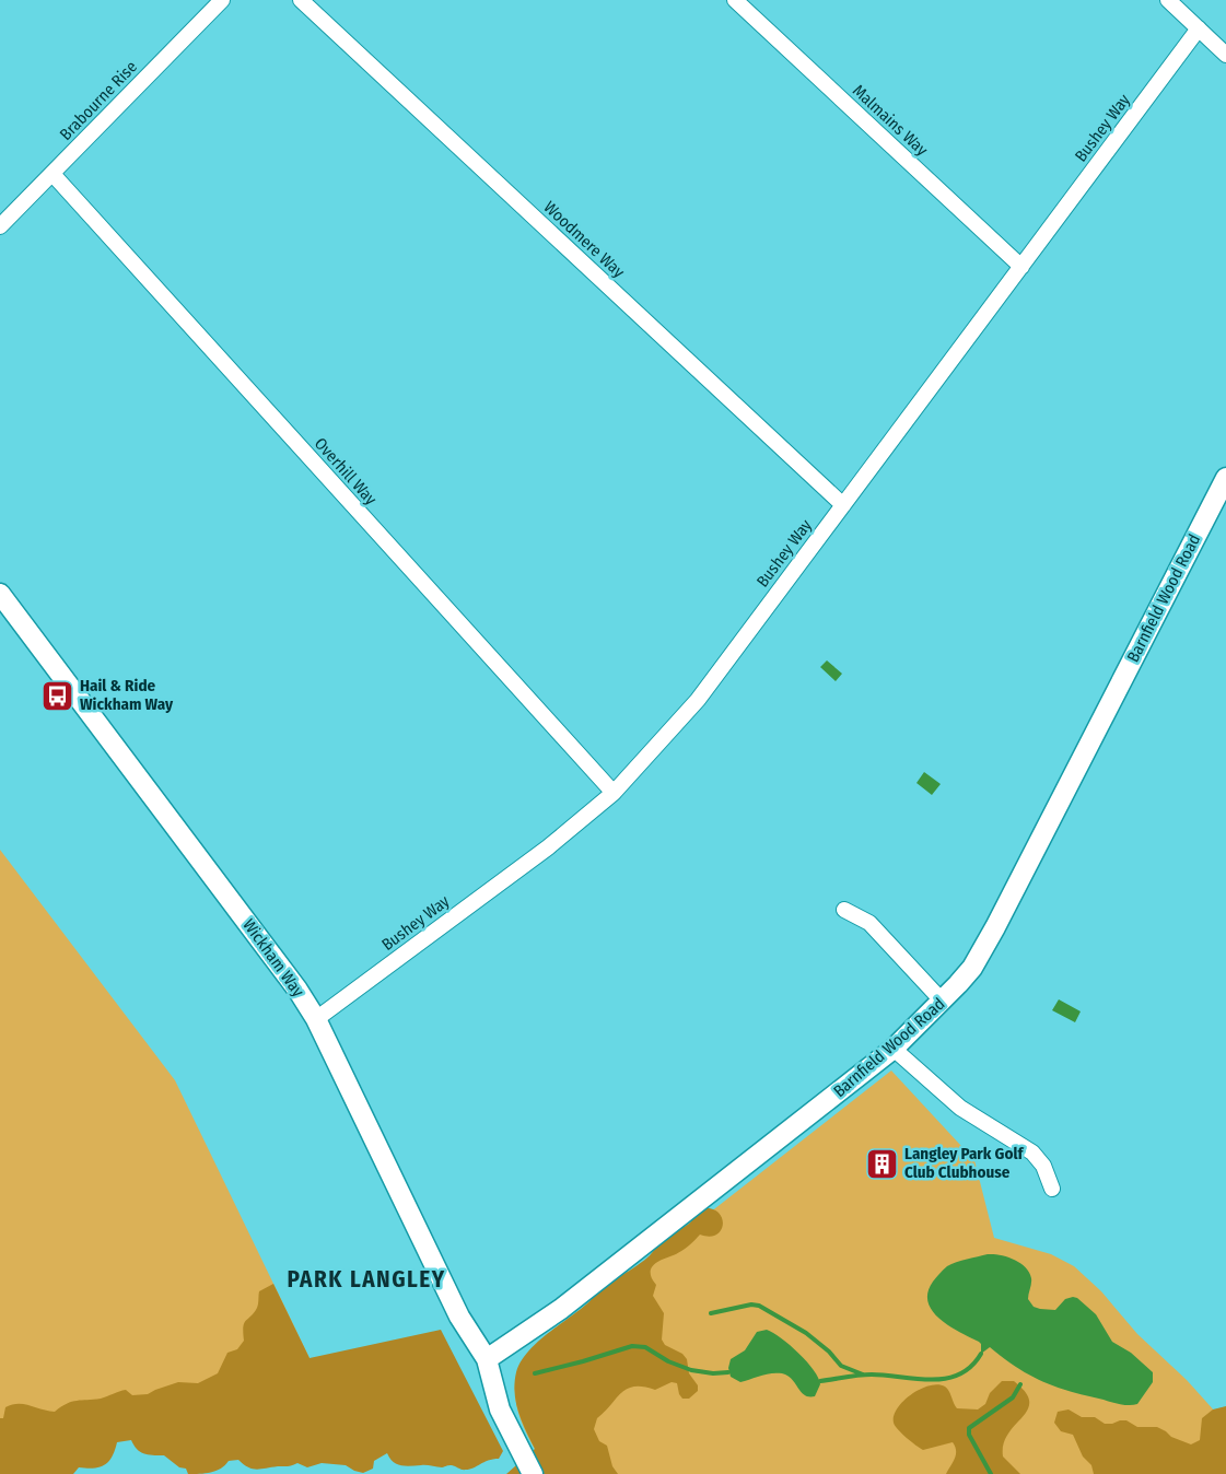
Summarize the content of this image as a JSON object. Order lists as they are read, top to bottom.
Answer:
{
  "streets": {
    "street": [
      "Brabourne Rise",
      "Malmains Way",
      "Bushey Way",
      "Woodmere Way",
      "Overhill Way",
      "Barnfield Wood Road",
      "Wickham Way"
    ]
  },
  "crossings": [
    ["Brabourne Rise", "Overhill Way"],
    ["Malmains Way", "Bushey Way"],
    ["Bushey Way", "Woodmere Way"],
    ["Bushey Way", "Overhill Way"],
    ["Bushey Way", "Wickham Way"],
    ["Barnfield Wood Road", "Wickham Way"]
  ],
  "districts": ["PARK LANGLEY"],
  "places": {
    "bus stop": ["Hail & Ride Wickham Way"],
    "building": ["Langley Park Golf Club Clubhouse"]
  }
}
